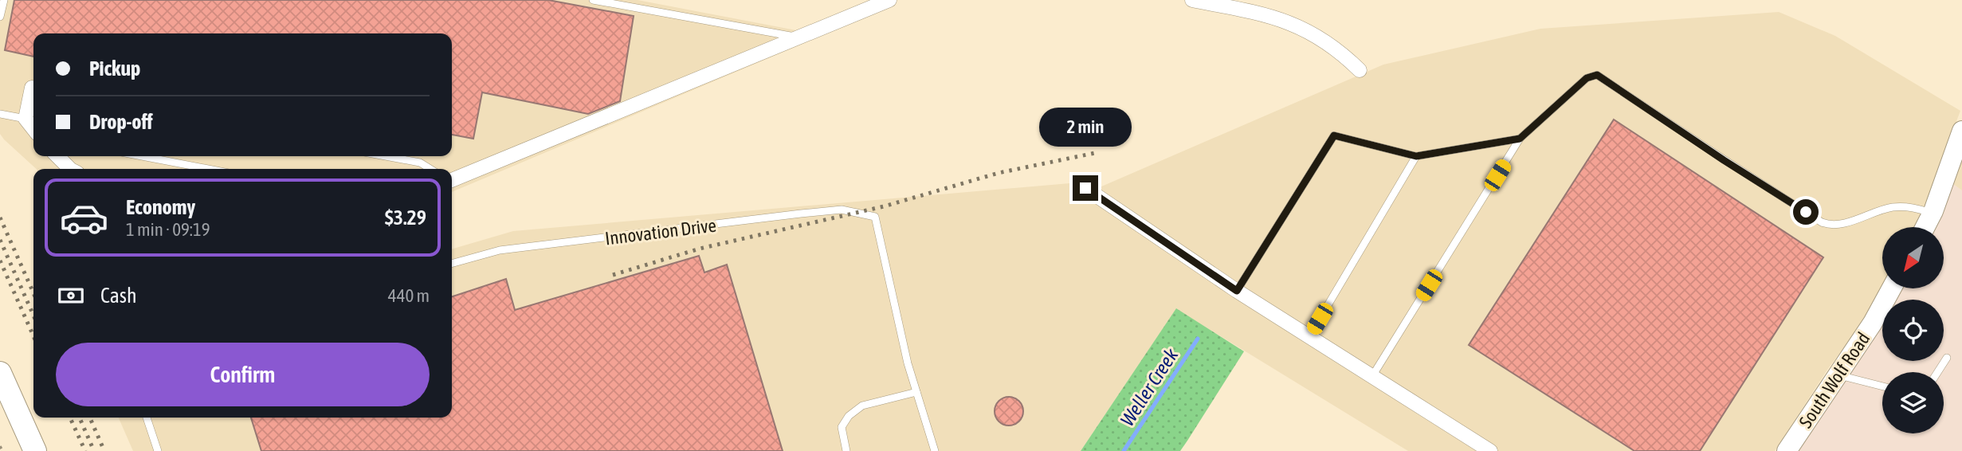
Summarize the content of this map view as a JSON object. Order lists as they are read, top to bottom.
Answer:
{
  "streets": {
    "main road": ["South Wolf Road"],
    "lane": ["Innovation Drive"]
  },
  "water": ["Weller Creek"],
  "north": "bottom left",
  "page": {
    "banner": ["Pickup", "Drop-off"],
    "bubble": "2 min",
    "list": [
      {
        "name": "Economy",
        "note": "1 min · 09:19",
        "value": "$3.29"
      }
    ],
    "pay": ["Cash", "440 m"],
    "buttons": "Confirm"
  }
}
